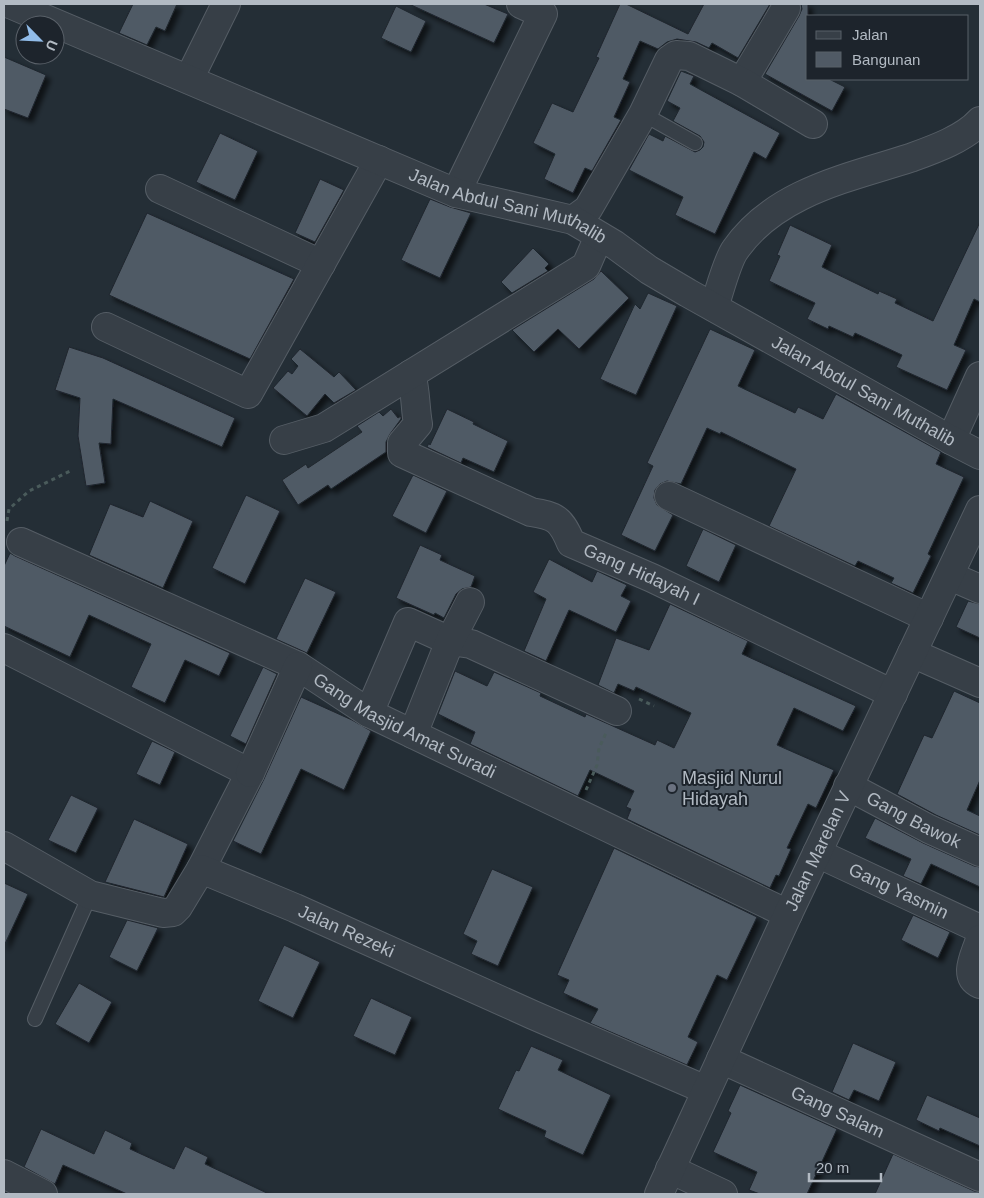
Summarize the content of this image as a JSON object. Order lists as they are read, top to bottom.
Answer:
{
  "streets": {
    "street": [
      "Jalan Abdul Sani Muthalib",
      "Gang Hidayah I",
      "Gang Masjid Amat Suradi",
      "Gang Bawok",
      "Jalan Marelan V",
      "Gang Yasmin",
      "Jalan Rezeki",
      "Gang Salam"
    ]
  },
  "crossings": [
    ["Gang Hidayah I", "Jalan Marelan V"],
    ["Gang Masjid Amat Suradi", "Jalan Marelan V"],
    ["Gang Bawok", "Jalan Marelan V"],
    ["Jalan Marelan V", "Gang Yasmin"],
    ["Jalan Marelan V", "Jalan Rezeki"],
    ["Jalan Marelan V", "Gang Salam"]
  ],
  "places": ["Masjid Nurul Hidayah"],
  "legend": ["Jalan", "Bangunan"],
  "scale_bar": "20 m",
  "north": "bottom right"
}
